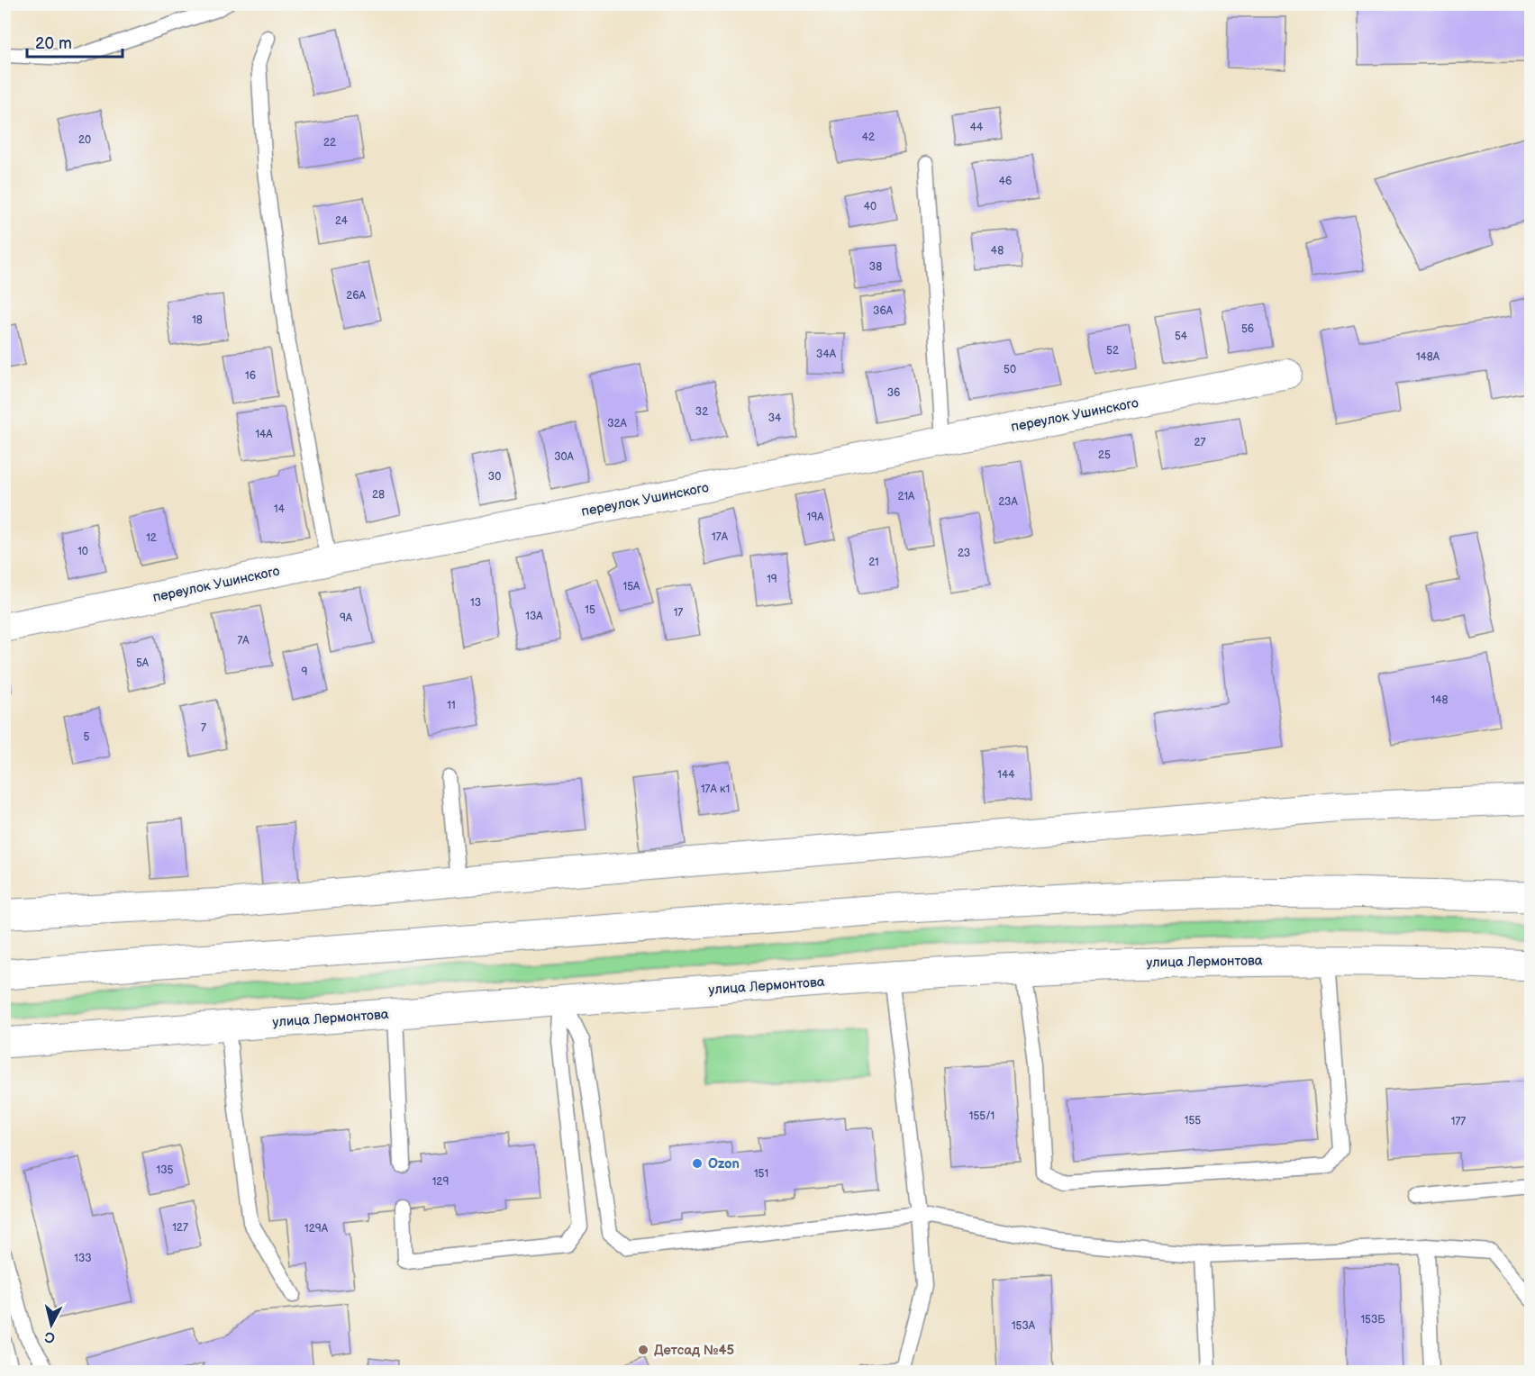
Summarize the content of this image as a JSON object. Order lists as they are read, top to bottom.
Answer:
{
  "streets": {
    "main road": ["улица Лермонтова"],
    "street": ["переулок Ушинского"]
  },
  "places": ["Ozon", "Детсад №45"],
  "house_numbers": [
    "44",
    "42",
    "20",
    "22",
    "46",
    "40",
    "24",
    "48",
    "38",
    "26А",
    "36А",
    "18",
    "56",
    "54",
    "52",
    "34А",
    "148А",
    "50",
    "16",
    "36",
    "32",
    "34",
    "32А",
    "14А",
    "27",
    "25",
    "30А",
    "30",
    "28",
    "21А",
    "23А",
    "14",
    "19А",
    "17А",
    "12",
    "10",
    "23",
    "21",
    "19",
    "15А",
    "13",
    "15",
    "17",
    "13А",
    "9А",
    "7А",
    "5А",
    "9",
    "148",
    "11",
    "7",
    "5",
    "144",
    "17А к1",
    "155/1",
    "155",
    "177",
    "135",
    "151",
    "129",
    "127",
    "129А",
    "133",
    "153Б",
    "153А"
  ],
  "scale_bar": "20 m",
  "north": "bottom"
}
